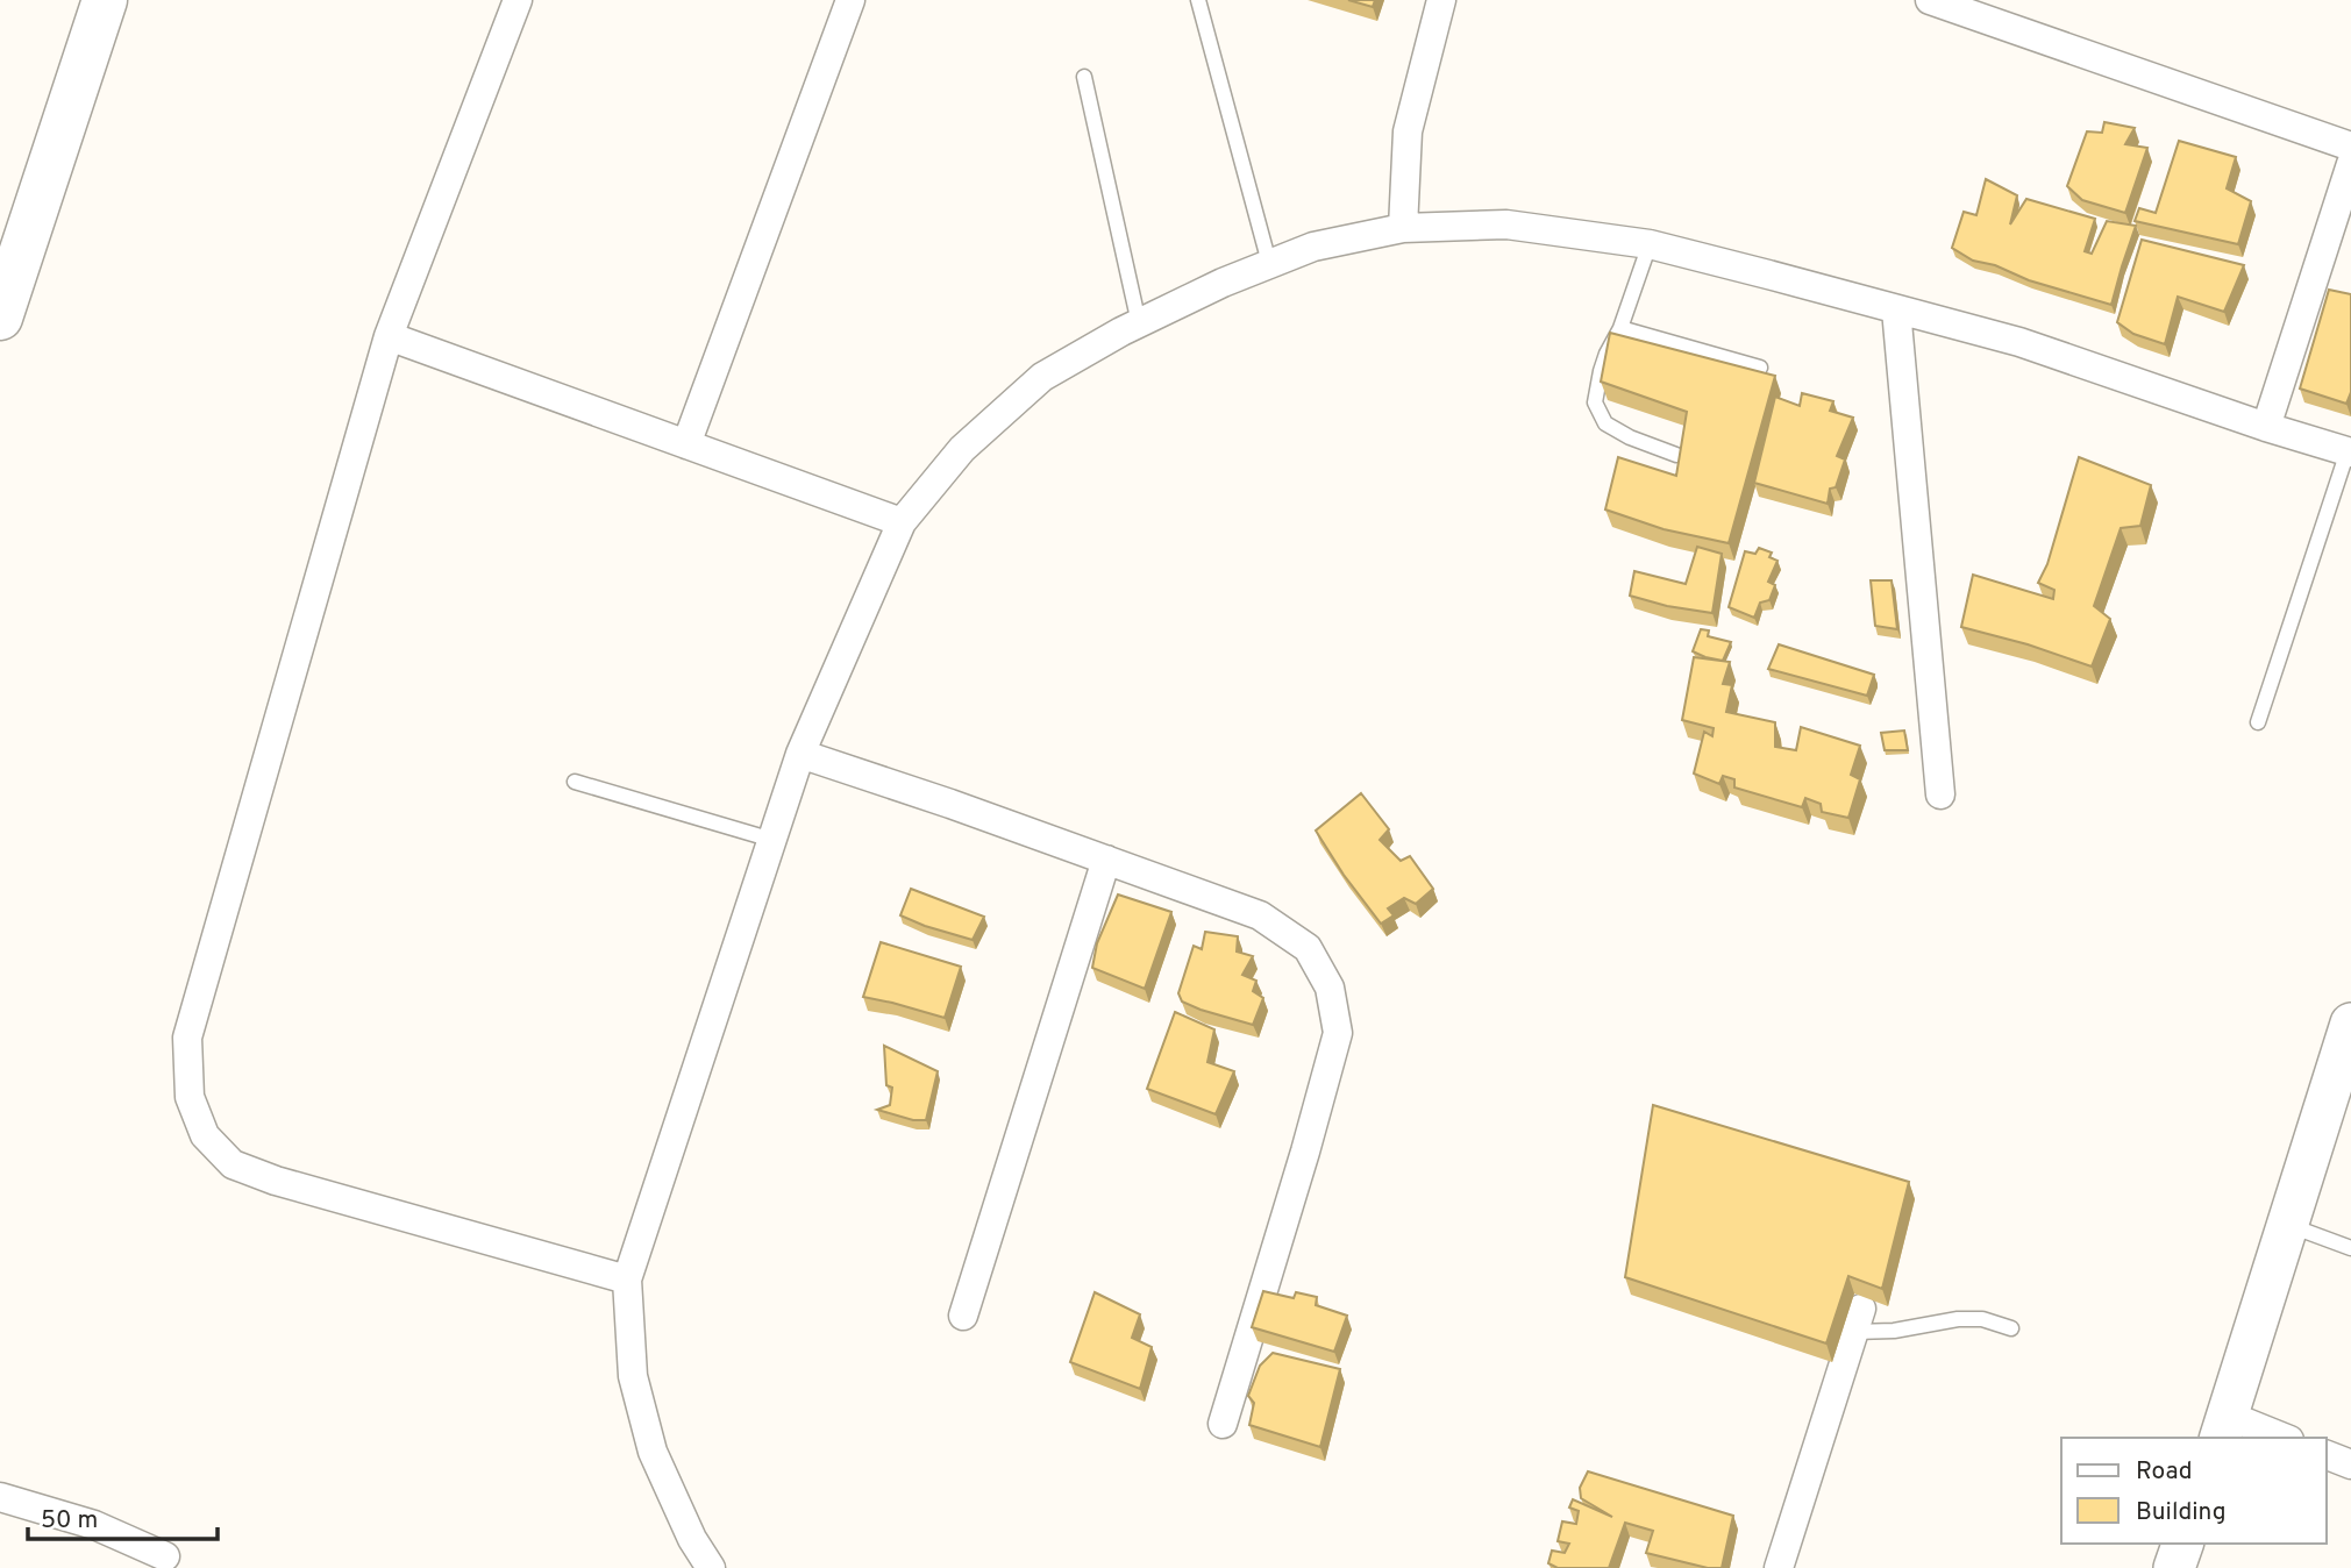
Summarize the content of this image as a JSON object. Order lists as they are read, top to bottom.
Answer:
{
  "legend": ["Road", "Building"],
  "scale_bar": "50 m"
}
